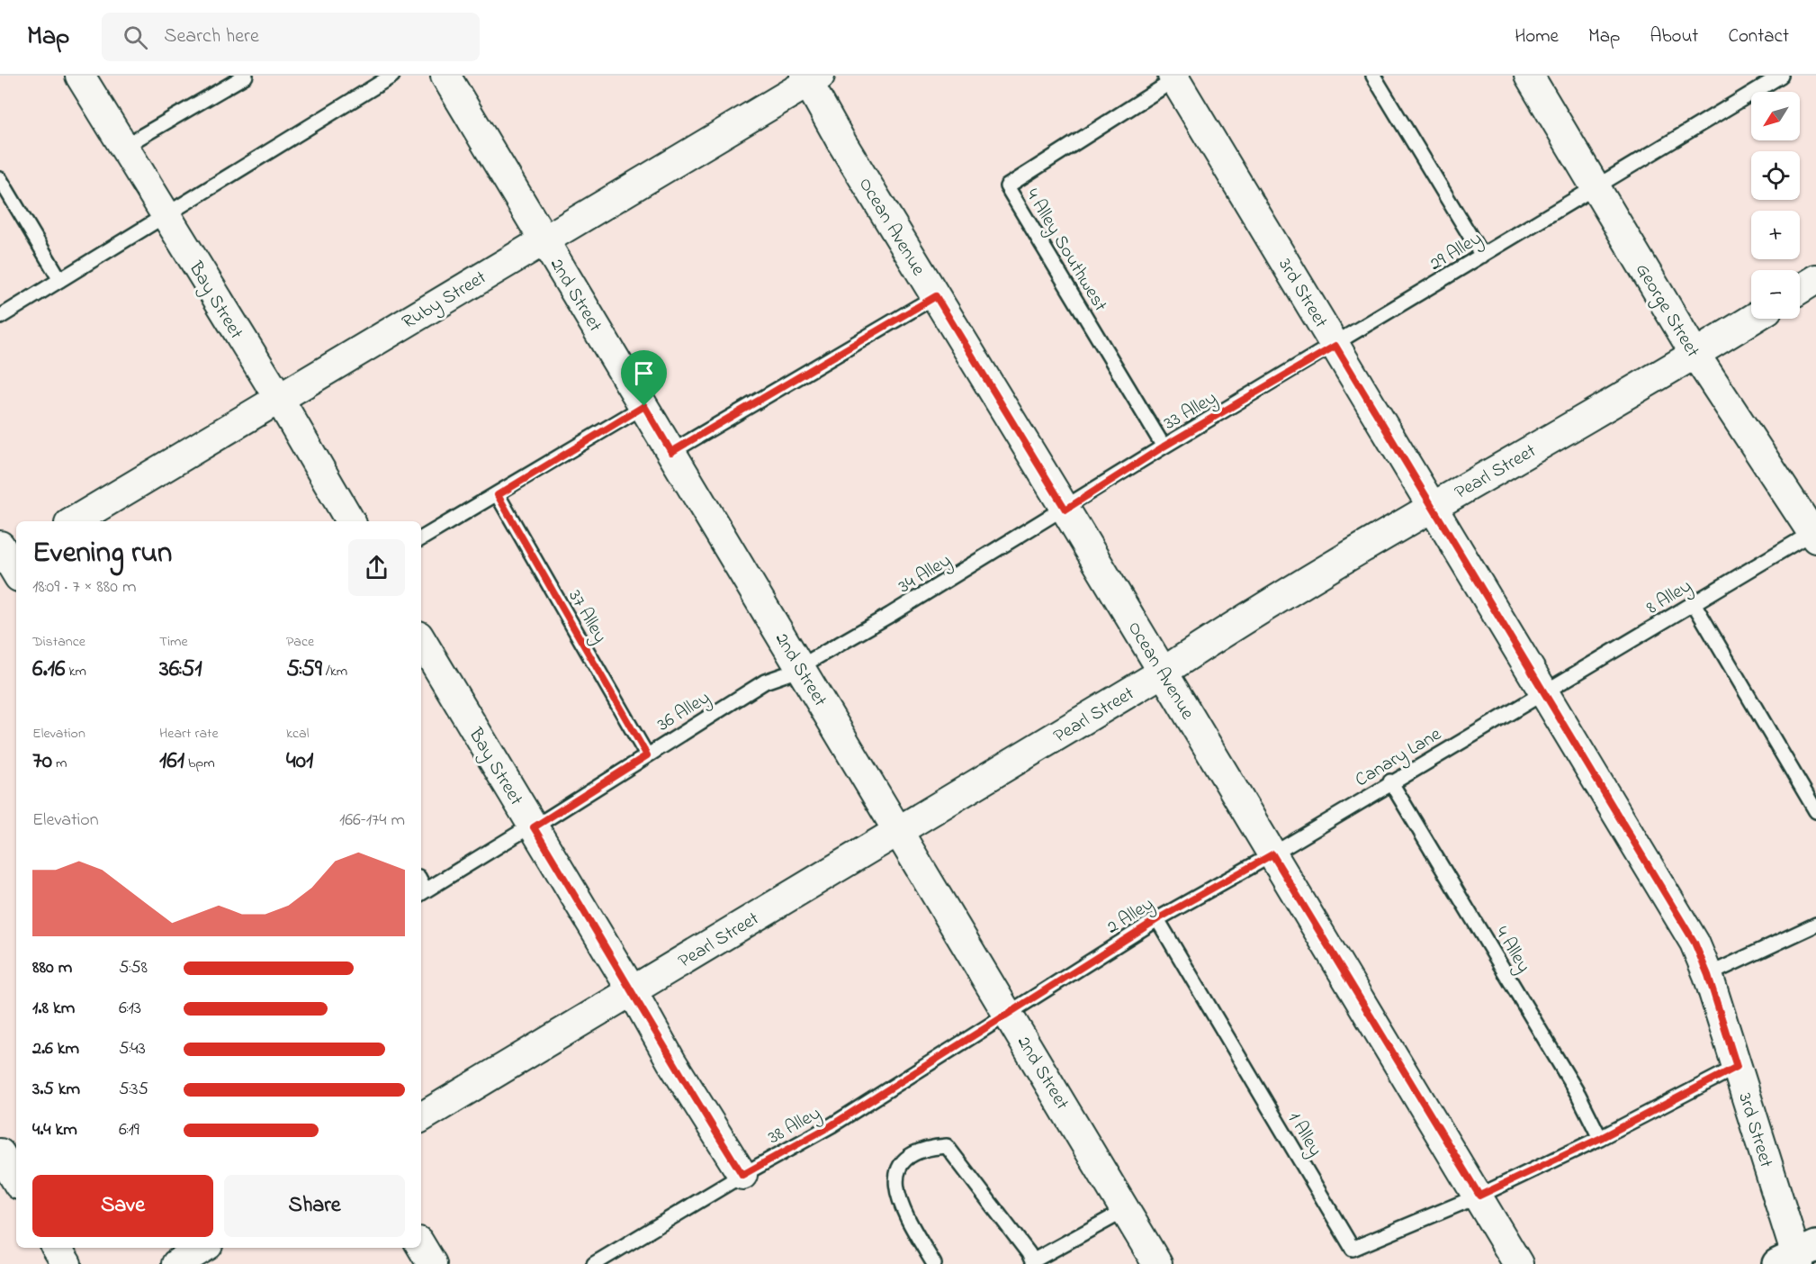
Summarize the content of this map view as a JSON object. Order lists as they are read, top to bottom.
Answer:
{
  "streets": {
    "street": [
      "Ocean Avenue",
      "3rd Street",
      "2nd Street",
      "Ruby Street",
      "Bay Street",
      "George Street",
      "Pearl Street"
    ],
    "lane": [
      "4 Alley Southwest",
      "29 Alley",
      "33 Alley",
      "34 Alley",
      "8 Alley",
      "37 Alley",
      "36 Alley",
      "Canary Lane",
      "2 Alley",
      "4 Alley",
      "38 Alley",
      "1 Alley"
    ]
  },
  "crossings": [
    ["Ocean Avenue", "Ruby Street"],
    ["Ocean Avenue", "33 Alley"],
    ["Ocean Avenue", "Pearl Street"],
    ["Ocean Avenue", "34 Alley"],
    ["Ocean Avenue", "Canary Lane"],
    ["Ocean Avenue", "2 Alley"],
    ["Ocean Avenue", "1 Alley"],
    ["4 Alley Southwest", "3rd Street"],
    ["4 Alley Southwest", "33 Alley"],
    ["29 Alley", "3rd Street"],
    ["29 Alley", "George Street"],
    ["29 Alley", "33 Alley"],
    ["3rd Street", "33 Alley"],
    ["3rd Street", "Pearl Street"],
    ["3rd Street", "8 Alley"],
    ["3rd Street", "Canary Lane"],
    ["2nd Street", "Ruby Street"],
    ["2nd Street", "Pearl Street"],
    ["2nd Street", "34 Alley"],
    ["2nd Street", "36 Alley"],
    ["2nd Street", "2 Alley"],
    ["2nd Street", "38 Alley"],
    ["Ruby Street", "Bay Street"],
    ["Bay Street", "Pearl Street"],
    ["Bay Street", "36 Alley"],
    ["Bay Street", "38 Alley"],
    ["George Street", "Pearl Street"],
    ["George Street", "8 Alley"],
    ["33 Alley", "34 Alley"],
    ["34 Alley", "36 Alley"],
    ["8 Alley", "Canary Lane"],
    ["37 Alley", "36 Alley"],
    ["Canary Lane", "2 Alley"],
    ["Canary Lane", "4 Alley"],
    ["2 Alley", "38 Alley"],
    ["2 Alley", "1 Alley"]
  ],
  "north": "bottom left",
  "page": {
    "header": "Map",
    "search": "Search here",
    "nav": [
      "Home",
      "Map",
      "About",
      "Contact"
    ],
    "map_buttons": ["+", "−"],
    "heading": ["Evening run", "18:09 · 7 × 880 m"],
    "stats": [
      ["Distance", "6.16 km"],
      ["Time", "36:51"],
      ["Pace", "5:59 /km"],
      ["Elevation", "70 m"],
      ["Heart rate", "161 bpm"],
      ["kcal", "401"]
    ],
    "chart": ["Elevation", "166–174 m"],
    "list": [
      {
        "name": "880 m",
        "note": "5:58"
      },
      {
        "name": "1.8 km",
        "note": "6:13"
      },
      {
        "name": "2.6 km",
        "note": "5:43"
      },
      {
        "name": "3.5 km",
        "note": "5:35"
      },
      {
        "name": "4.4 km",
        "note": "6:19"
      }
    ],
    "buttons": ["Save", "Share"]
  }
}
